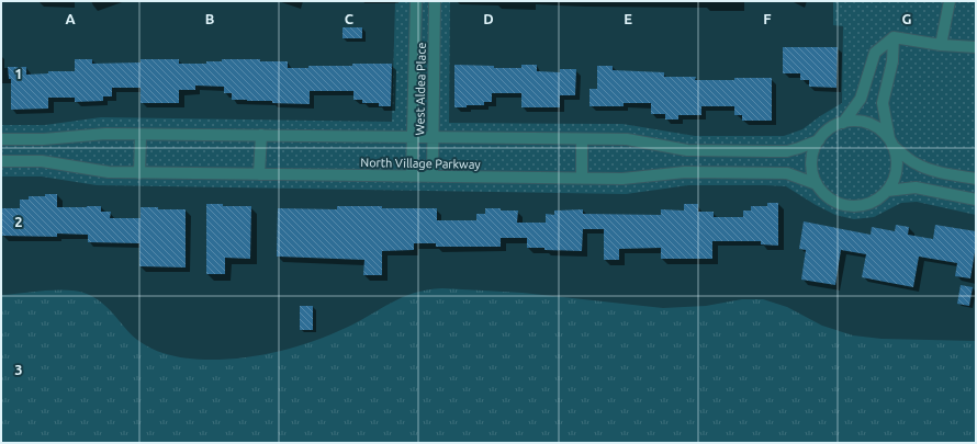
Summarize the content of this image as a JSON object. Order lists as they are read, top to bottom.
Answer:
{
  "streets": {
    "street": ["West Aldea Place", "North Village Parkway"]
  },
  "crossings": [
    ["West Aldea Place", "North Village Parkway"]
  ],
  "grid": {
    "columns": [
      "A",
      "B",
      "C",
      "D",
      "E",
      "F",
      "G"
    ],
    "rows": ["1", "2", "3"]
  }
}
